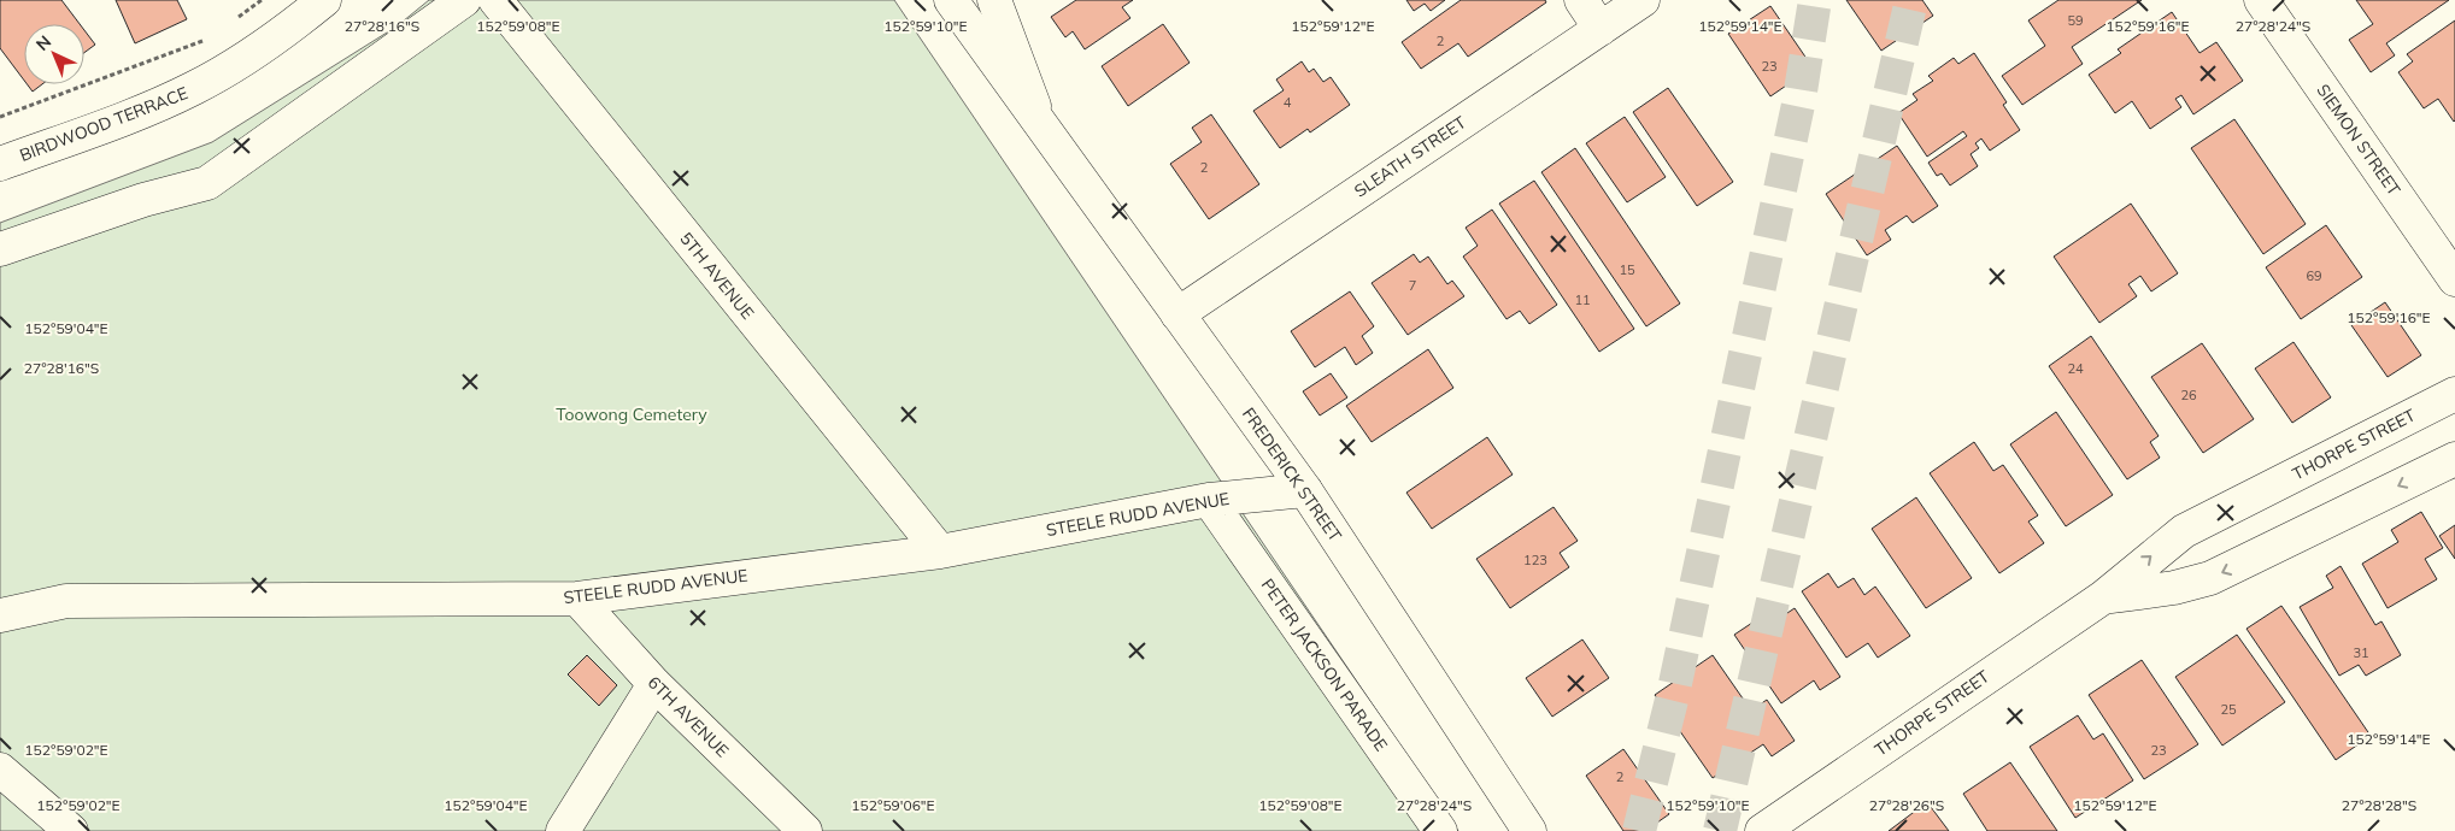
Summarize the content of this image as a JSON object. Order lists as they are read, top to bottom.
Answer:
{
  "streets": {
    "main road": [
      "BIRDWOOD TERRACE",
      "SIEMON STREET",
      "SLEATH STREET",
      "5TH AVENUE",
      "THORPE STREET",
      "FREDERICK STREET",
      "STEELE RUDD AVENUE",
      "PETER JACKSON PARADE",
      "6TH AVENUE"
    ]
  },
  "crossings": [
    ["SLEATH STREET", "FREDERICK STREET"],
    ["5TH AVENUE", "STEELE RUDD AVENUE"],
    ["FREDERICK STREET", "STEELE RUDD AVENUE"],
    ["STEELE RUDD AVENUE", "PETER JACKSON PARADE"],
    ["STEELE RUDD AVENUE", "6TH AVENUE"]
  ],
  "parks": ["Toowong Cemetery"],
  "house_numbers": [
    "59",
    "2",
    "23",
    "4",
    "2",
    "15",
    "69",
    "7",
    "11",
    "24",
    "26",
    "123",
    "31",
    "25",
    "23",
    "2"
  ],
  "north": "top left",
  "coordinates": [
    "27°28'16\"S",
    "27°28'24\"S",
    "152°59'10\"E",
    "152°59'08\"E",
    "152°59'12\"E",
    "152°59'14\"E",
    "152°59'16\"E",
    "152°59'04\"E",
    "152°59'02\"E",
    "152°59'06\"E",
    "27°28'26\"S",
    "27°28'28\"S"
  ]
}
